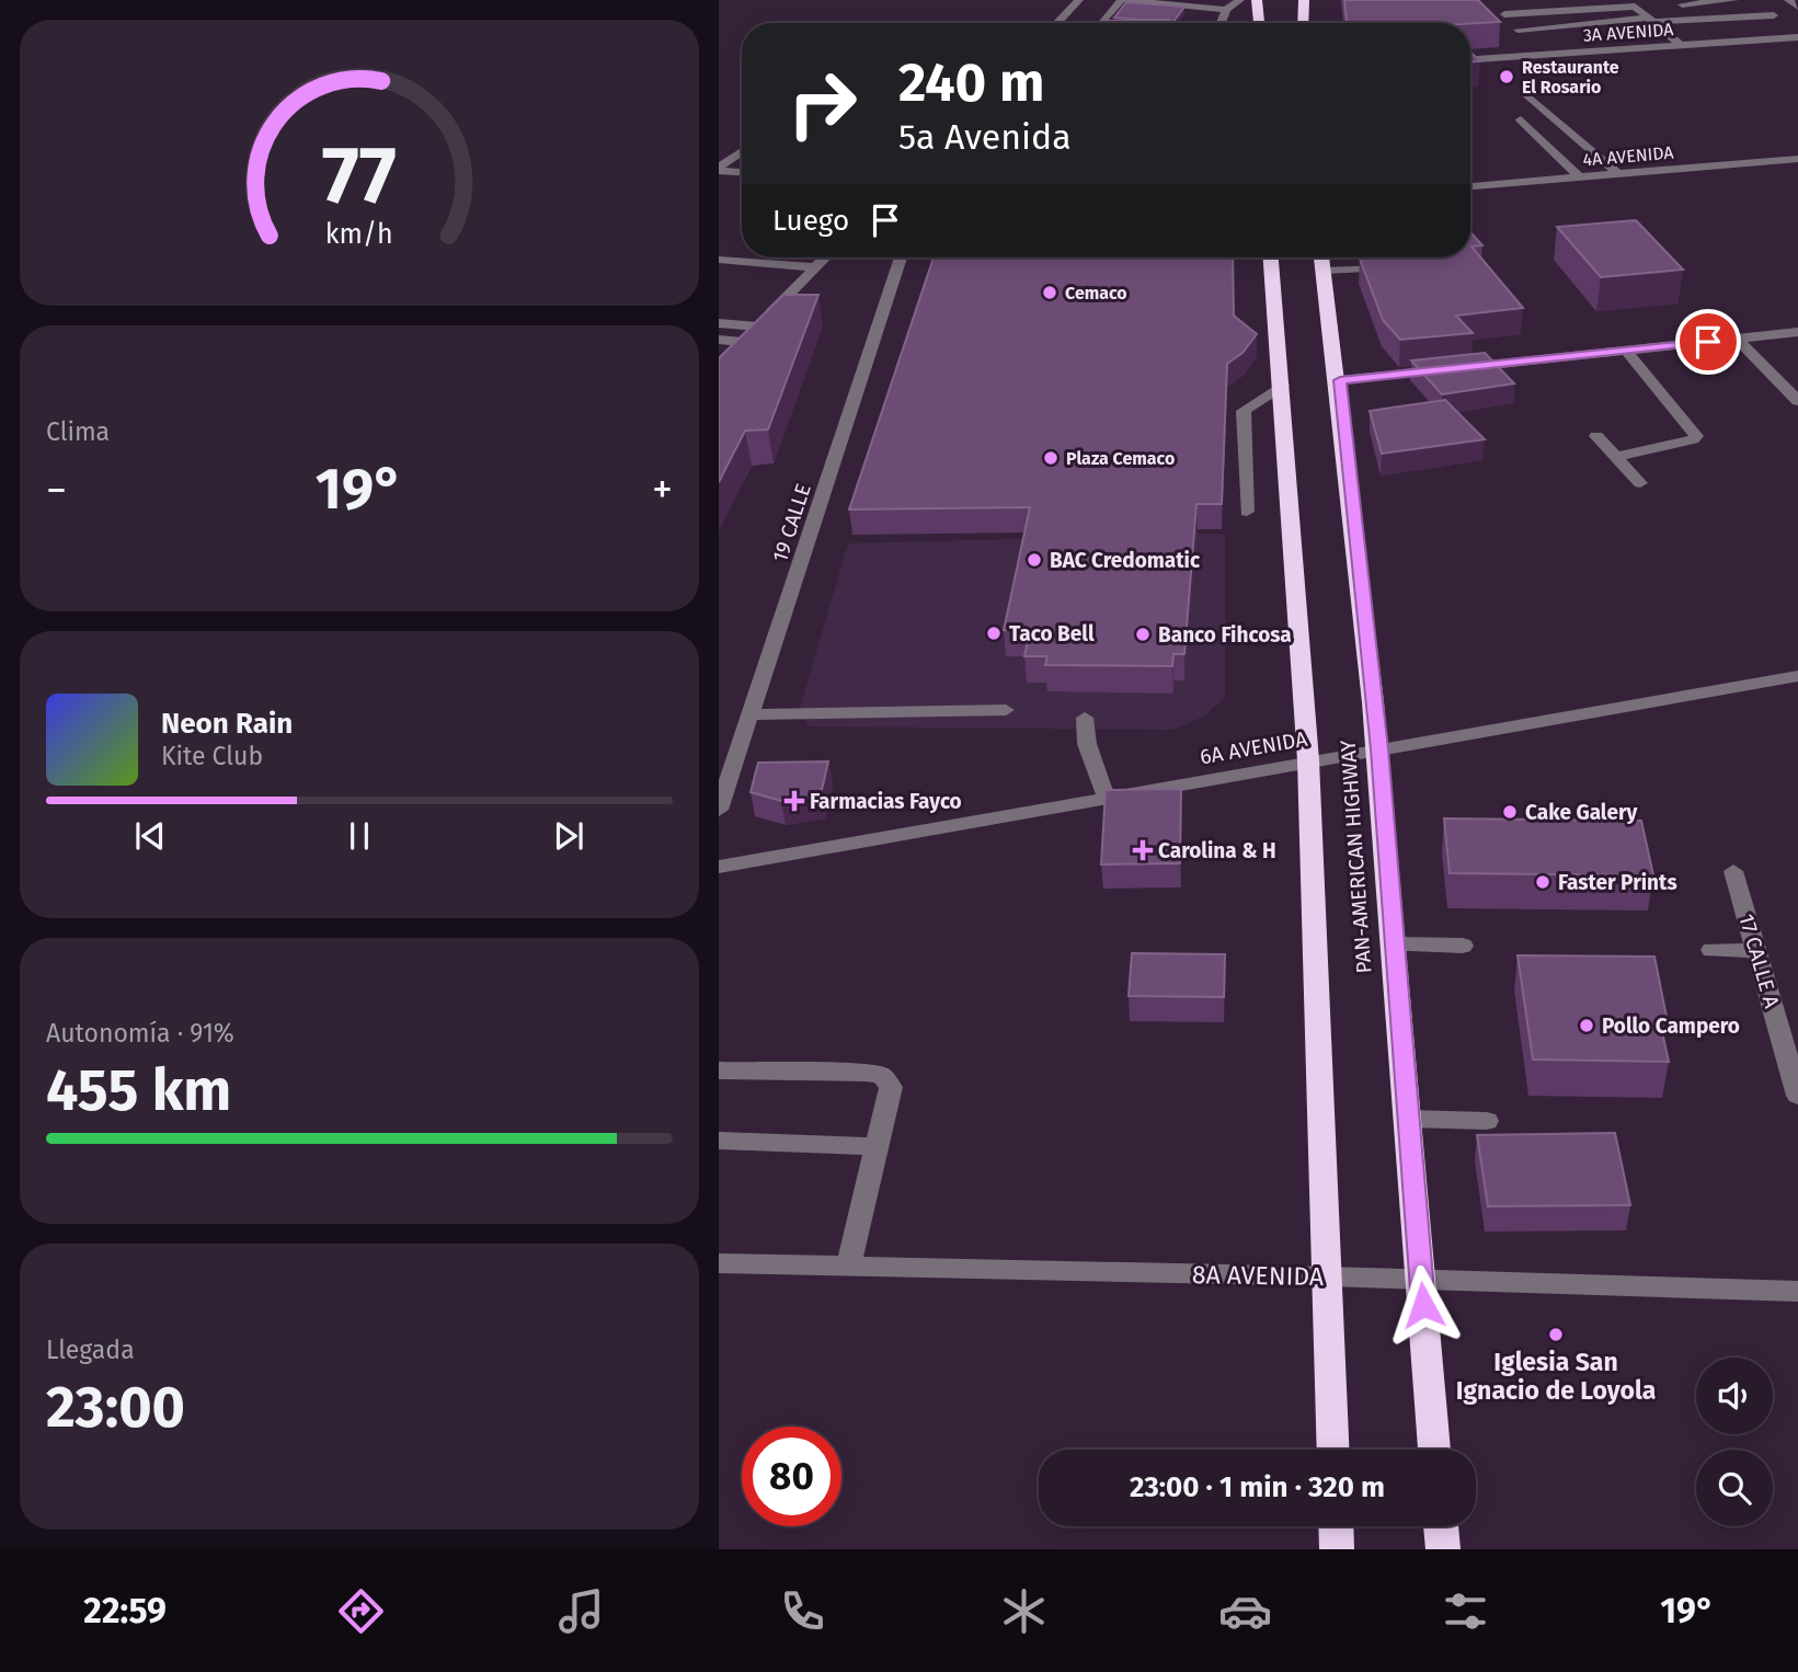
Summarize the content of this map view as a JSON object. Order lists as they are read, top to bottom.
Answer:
{
  "streets": {
    "highway": ["PAN-AMERICAN HIGHWAY"],
    "street": [
      "3A AVENIDA",
      "4A AVENIDA",
      "19 CALLE",
      "6A AVENIDA",
      "17 CALLE A",
      "8A AVENIDA"
    ]
  },
  "crossings": [
    ["6A AVENIDA", "PAN-AMERICAN HIGHWAY"],
    ["PAN-AMERICAN HIGHWAY", "8A AVENIDA"]
  ],
  "places": {
    "other": [
      "Restaurante El Rosario",
      "Cemaco",
      "Plaza Cemaco",
      "BAC Credomatic",
      "Taco Bell",
      "Banco Fihcosa",
      "Cake Galery",
      "Faster Prints",
      "Pollo Campero",
      "Iglesia San Ignacio de Loyola"
    ],
    "health": ["Farmacias Fayco", "Carolina & H"]
  },
  "page": {
    "turn": ["240 m", "5a Avenida"],
    "then": "Luego",
    "tile": [
      "Clima",
      ["Autonomía · 91%", "455 km"],
      ["Llegada", "23:00"]
    ],
    "heat": ["−", "19°", "+"],
    "song": ["Neon Rain", "Kite Club"],
    "limit": "80",
    "trip": "23:00 · 1 min · 320 m",
    "tabs": ["22:59", "19°"],
    "gauge": ["77", "km/h"]
  }
}
